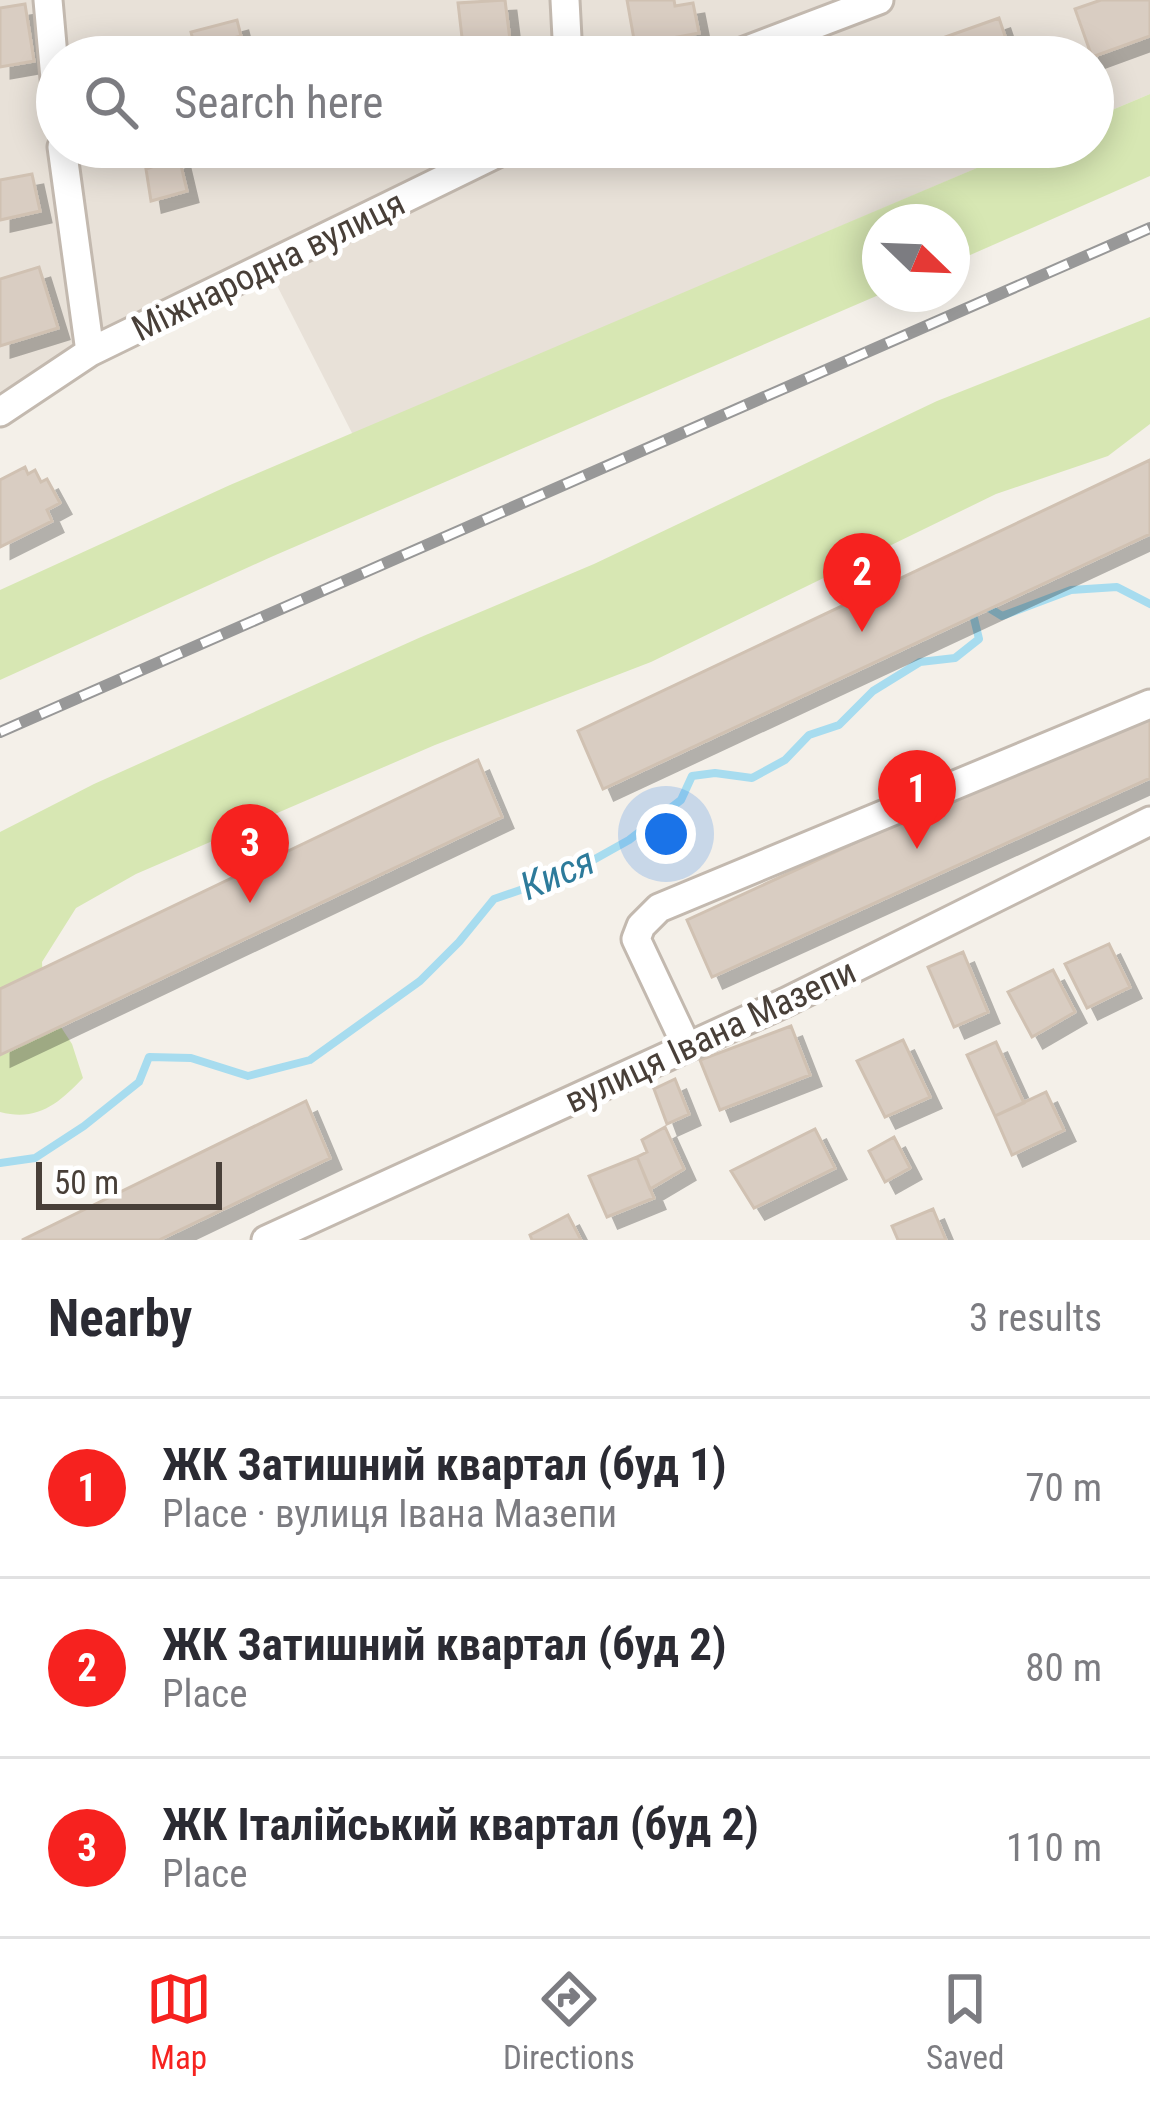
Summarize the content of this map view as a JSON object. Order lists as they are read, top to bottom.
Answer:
{
  "streets": {
    "street": ["Міжнародна вулиця", "вулиця Івана Мазепи"]
  },
  "water": ["Кися"],
  "scale_bar": "50 m",
  "north": "bottom right",
  "page": {
    "search": "Search here",
    "pins": ["2", "1", "3"],
    "scale": "50 m",
    "heading": ["Nearby", "3 results"],
    "list": [
      {
        "mark": "1",
        "name": "ЖК Затишний квартал (буд 1)",
        "note": "Place · вулиця Івана Мазепи",
        "value": "70 m"
      },
      {
        "mark": "2",
        "name": "ЖК Затишний квартал (буд 2)",
        "note": "Place",
        "value": "80 m"
      },
      {
        "mark": "3",
        "name": "ЖК Італійський квартал (буд 2)",
        "note": "Place",
        "value": "110 m"
      }
    ],
    "nav": ["Map", "Directions", "Saved"]
  }
}
